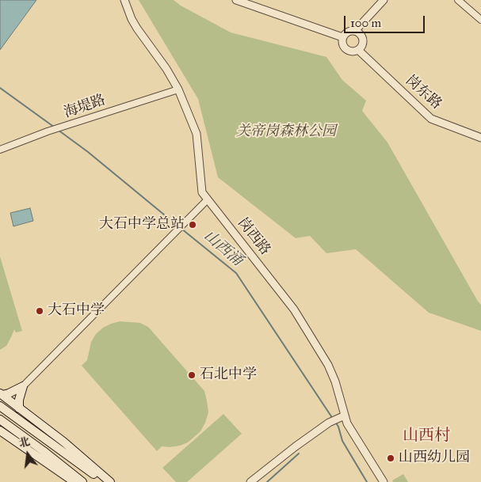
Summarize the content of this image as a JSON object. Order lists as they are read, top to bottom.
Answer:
{
  "streets": {
    "street": ["岗东路", "海堤路", "岗西路"]
  },
  "crossings": [
    ["海堤路", "岗西路"]
  ],
  "districts": ["山西村"],
  "water": ["山西涌"],
  "parks": ["关帝岗森林公园"],
  "places": [
    "大石中学总站",
    "大石中学",
    "石北中学",
    "山西幼儿园"
  ],
  "scale_bar": "100 m",
  "north": "top"
}
